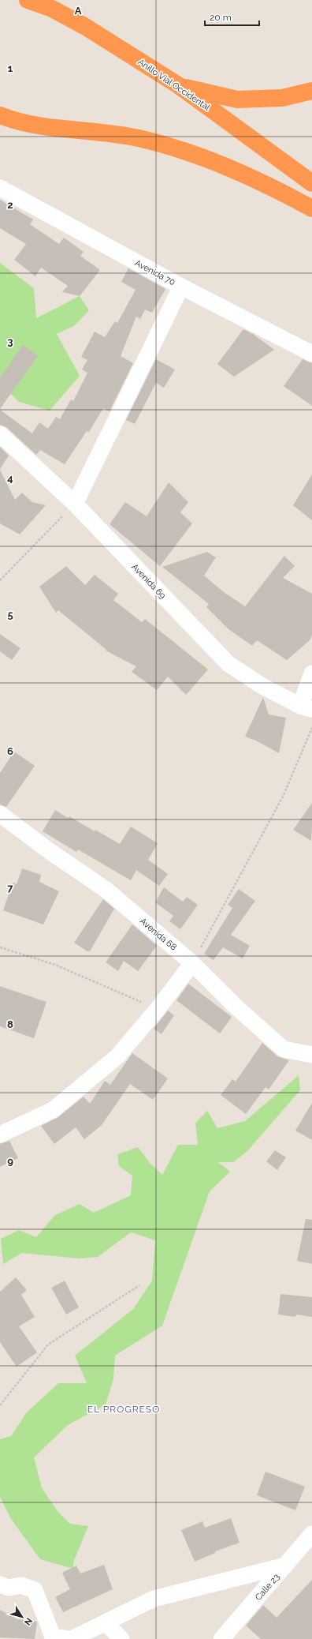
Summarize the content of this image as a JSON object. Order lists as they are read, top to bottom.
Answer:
{
  "streets": {
    "highway": ["Anillo Vial Occidental"],
    "street": [
      "Avenida 70",
      "Avenida 69",
      "Avenida 68",
      "Calle 23"
    ]
  },
  "districts": ["EL PROGRESO"],
  "scale_bar": "20 m",
  "north": "bottom right",
  "grid": {
    "columns": ["A"],
    "rows": [
      "1",
      "2",
      "3",
      "4",
      "5",
      "6",
      "7",
      "8",
      "9"
    ]
  }
}
